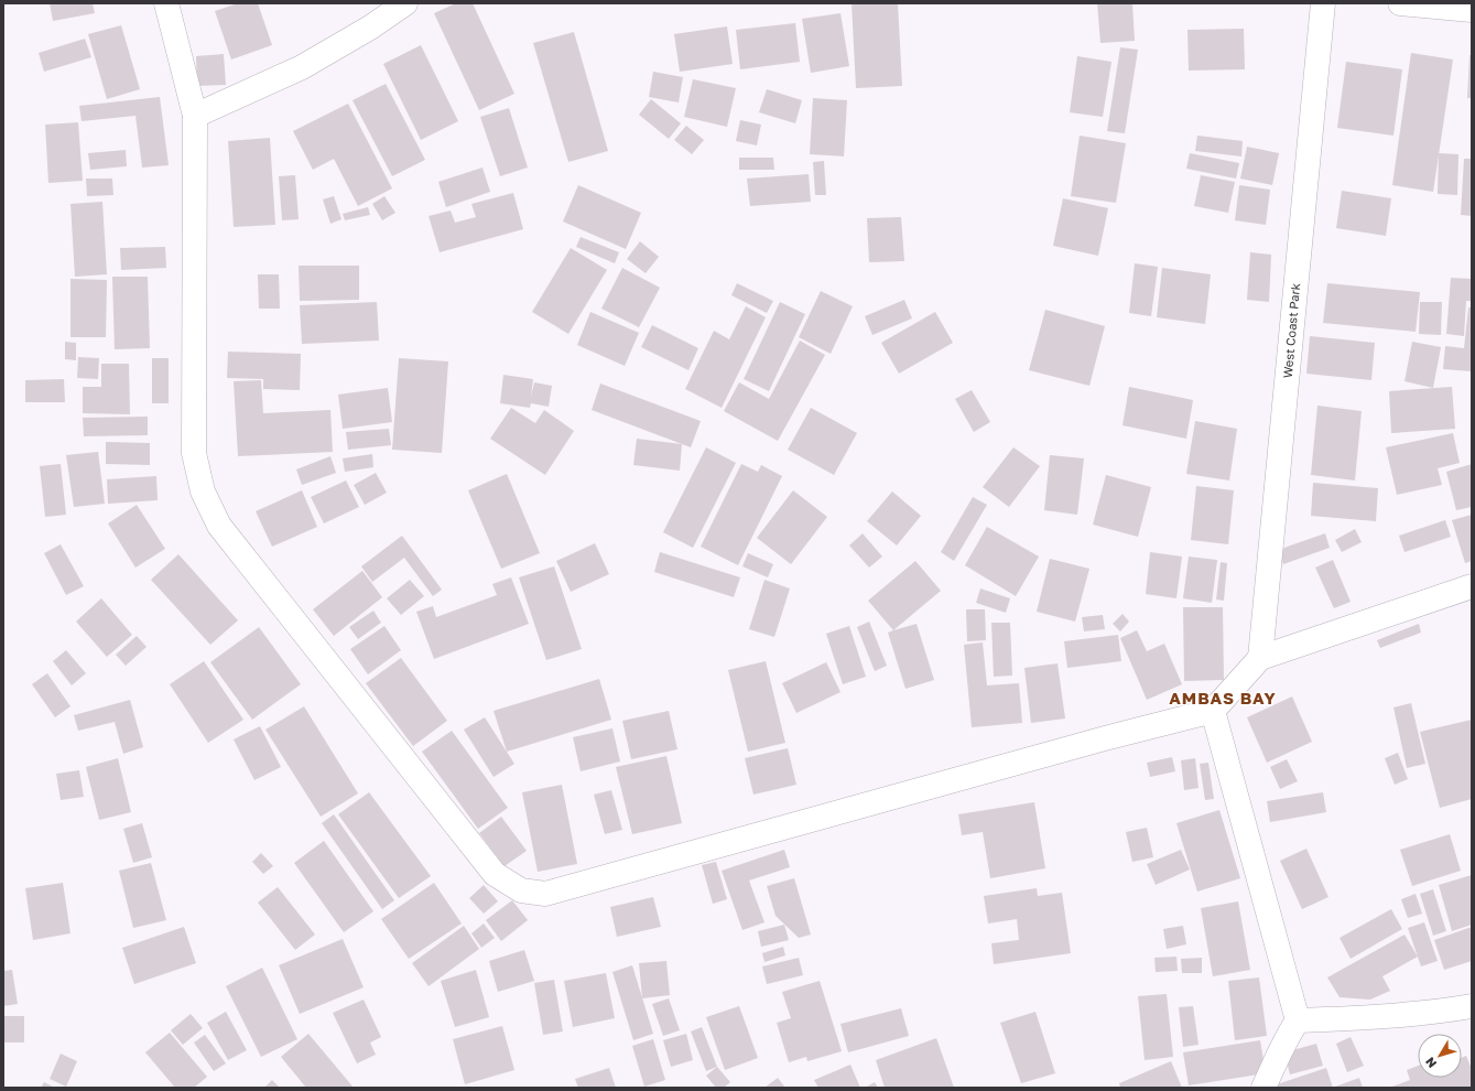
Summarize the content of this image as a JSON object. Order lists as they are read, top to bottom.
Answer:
{
  "streets": {
    "street": ["West Coast Park"]
  },
  "districts": ["AMBAS BAY"],
  "north": "bottom left"
}
